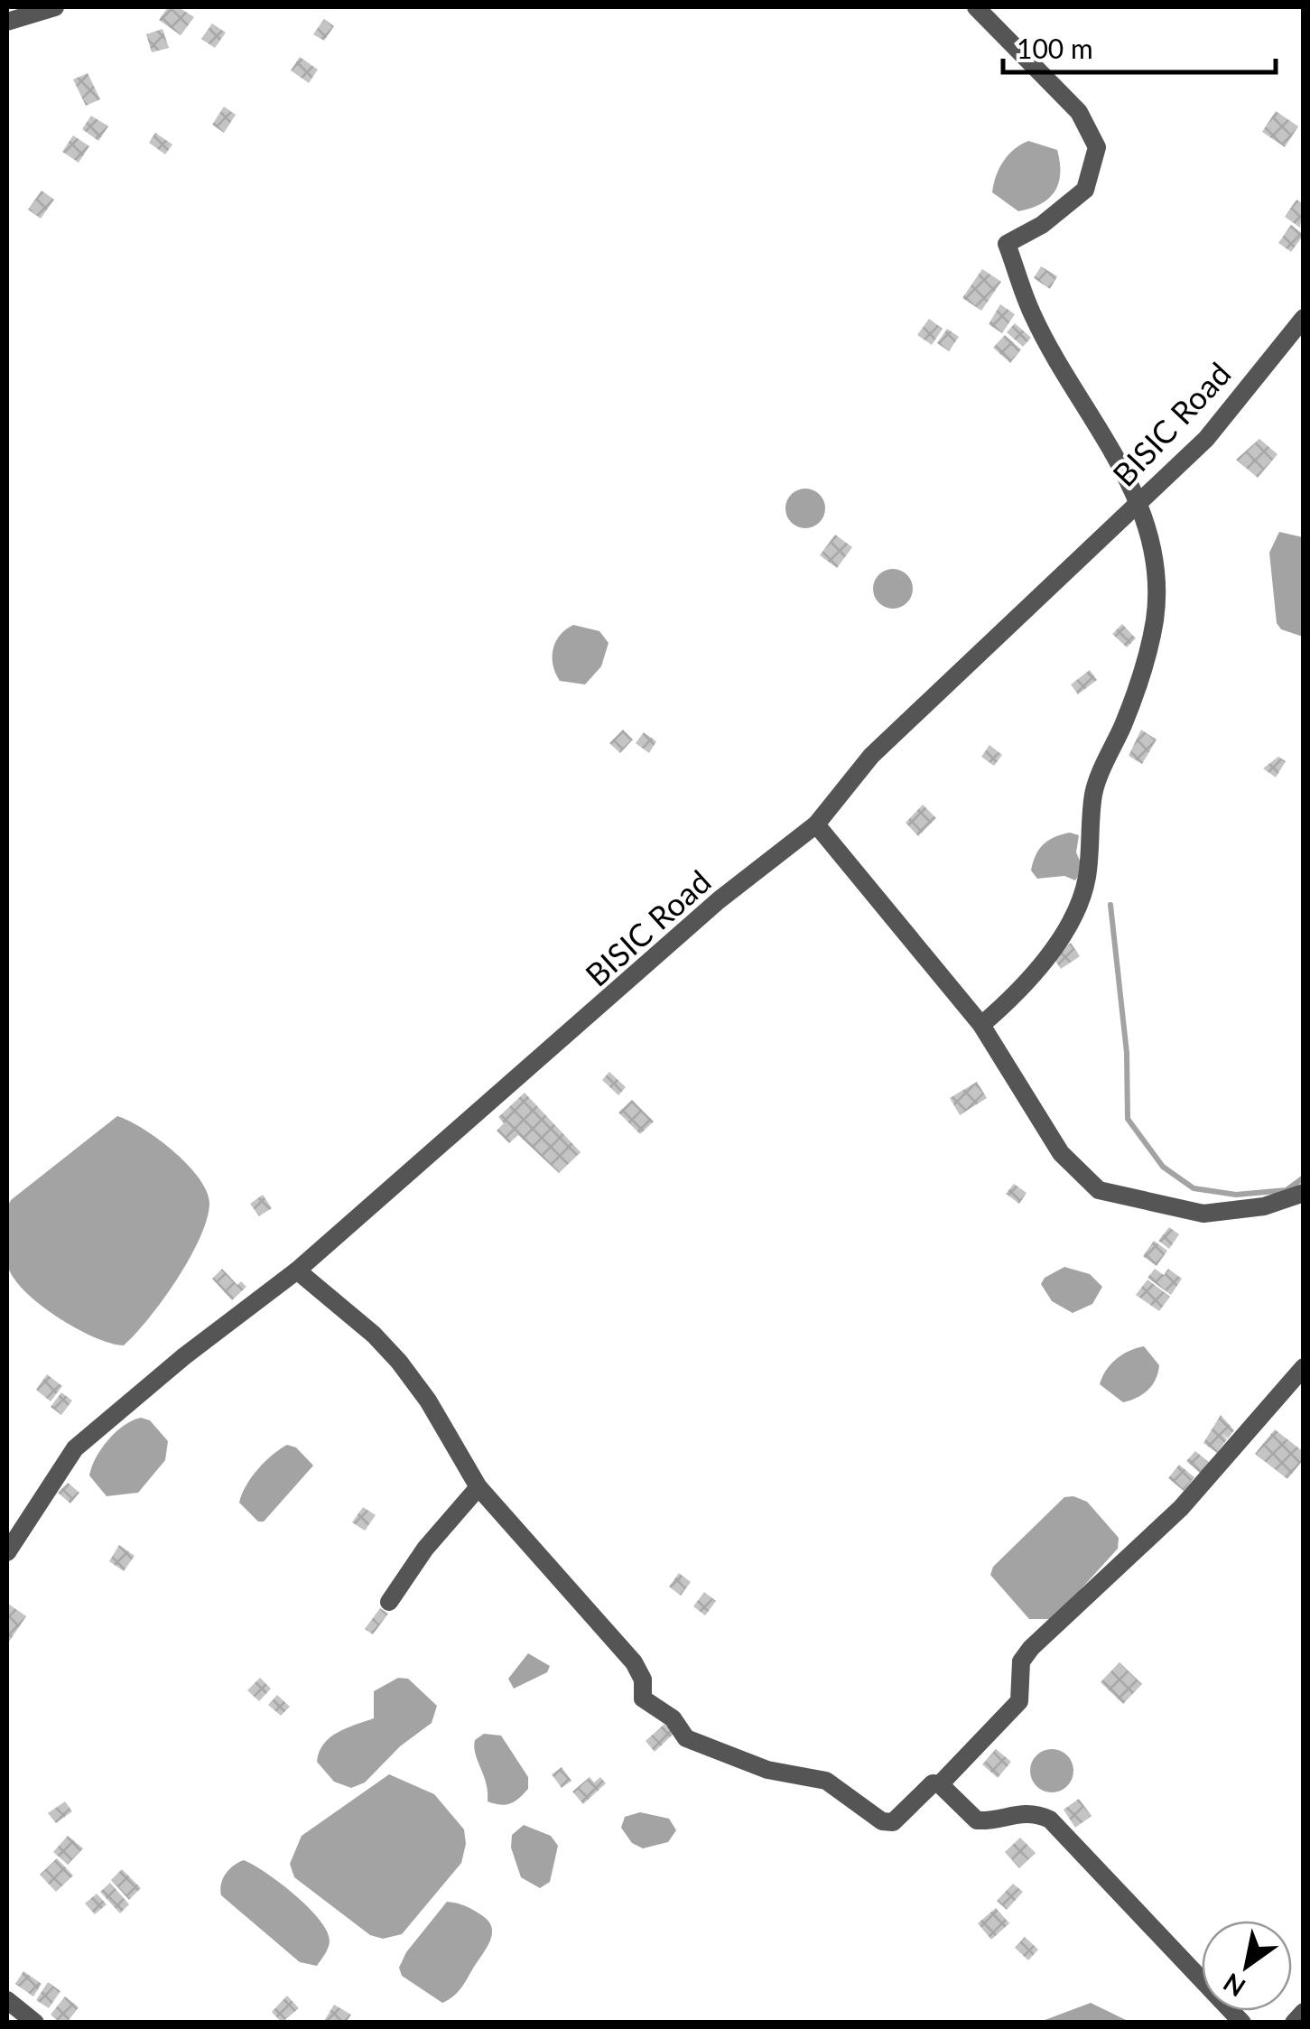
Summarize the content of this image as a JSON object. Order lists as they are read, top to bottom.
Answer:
{
  "streets": {
    "street": ["BISIC Road"]
  },
  "scale_bar": "100 m",
  "north": "bottom left"
}
